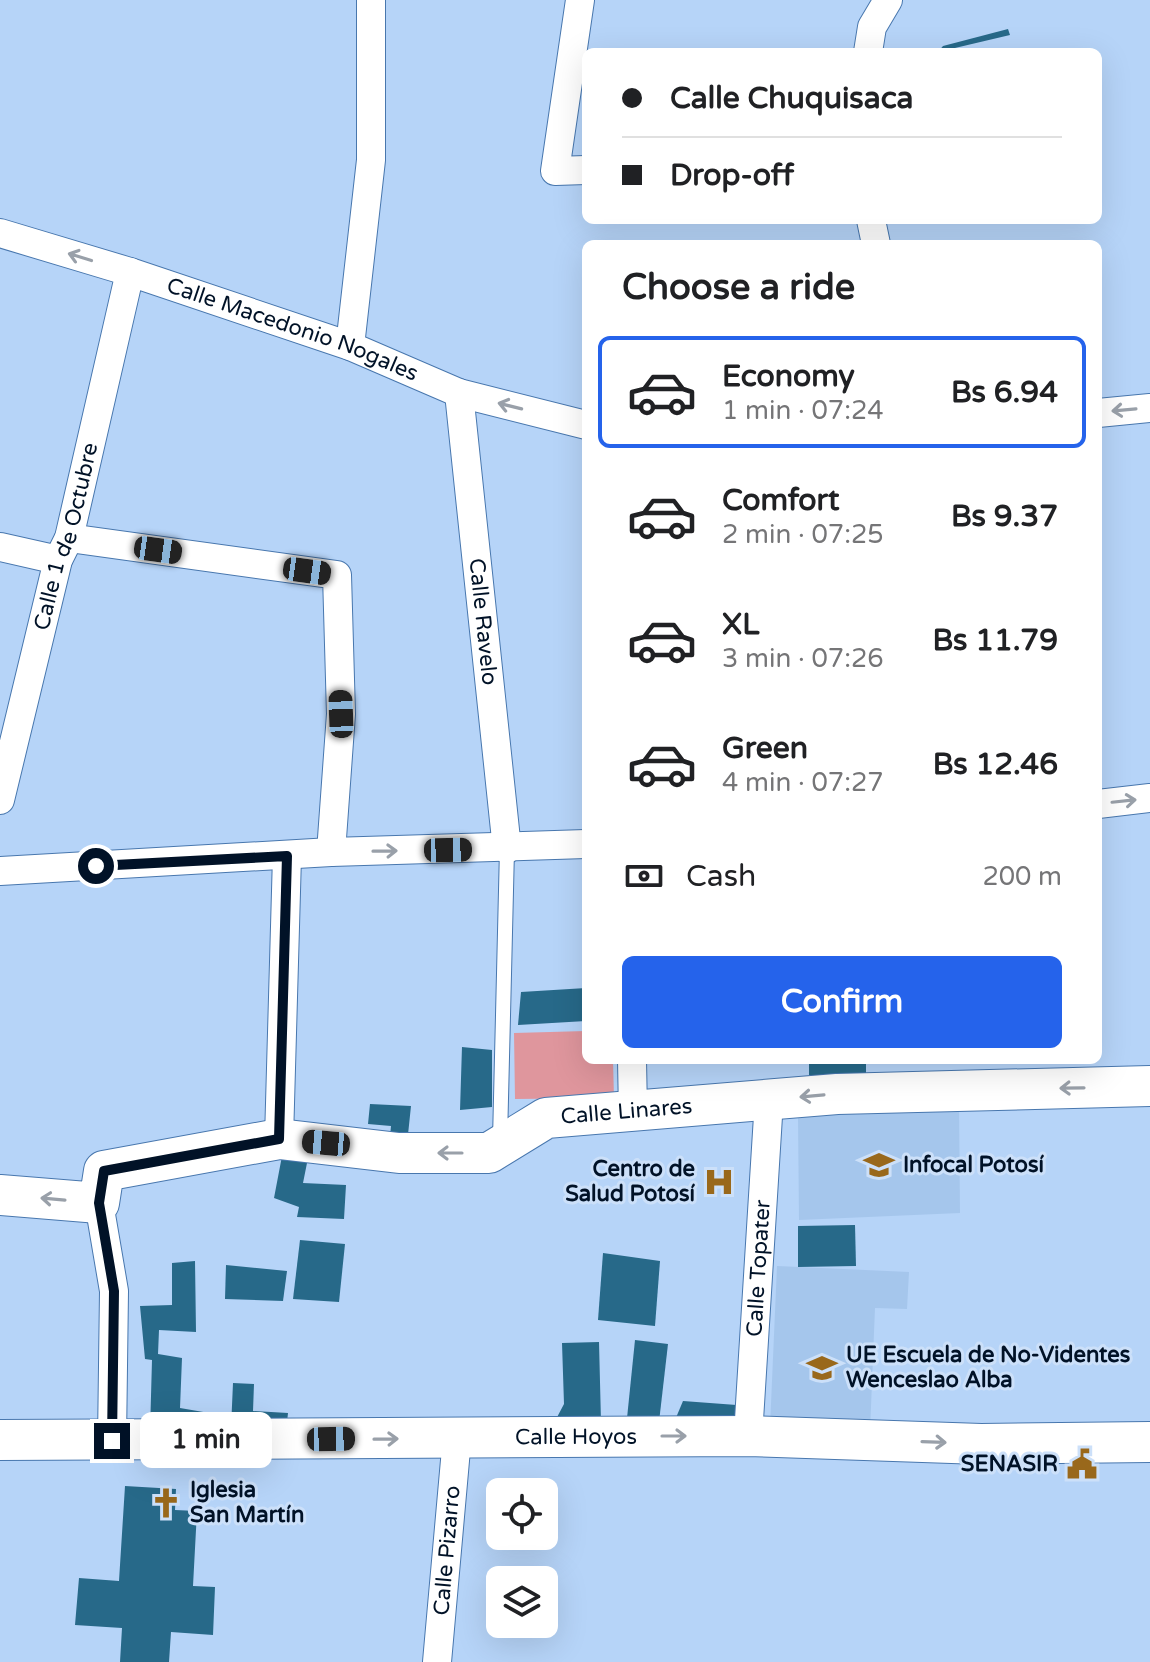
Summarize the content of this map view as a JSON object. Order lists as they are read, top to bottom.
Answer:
{
  "streets": {
    "main road": ["Calle Linares", "Calle Hoyos"],
    "street": [
      "Calle Macedonio Nogales",
      "Calle 1 de Octubre",
      "Calle Ravelo",
      "Calle Topater",
      "Calle Pizarro"
    ]
  },
  "crossings": [
    ["Calle Macedonio Nogales", "Calle 1 de Octubre"],
    ["Calle Macedonio Nogales", "Calle Ravelo"],
    ["Calle Linares", "Calle Topater"],
    ["Calle Topater", "Calle Hoyos"],
    ["Calle Hoyos", "Calle Pizarro"]
  ],
  "one_way": ["Calle Macedonio Nogales", "Calle Linares", "Calle Hoyos"],
  "places": {
    "school or university": ["Infocal Potosí", "UE Escuela de No-Videntes Wenceslao Alba"],
    "hospital": ["Centro de Salud Potosí"],
    "public building": ["SENASIR"],
    "church": ["Iglesia San Martín"]
  },
  "page": {
    "banner": ["Calle Chuquisaca", "Drop-off"],
    "heading": "Choose a ride",
    "list": [
      {
        "name": "Economy",
        "note": "1 min · 07:24",
        "value": "Bs 6.94"
      },
      {
        "name": "Comfort",
        "note": "2 min · 07:25",
        "value": "Bs 9.37"
      },
      {
        "name": "XL",
        "note": "3 min · 07:26",
        "value": "Bs 11.79"
      },
      {
        "name": "Green",
        "note": "4 min · 07:27",
        "value": "Bs 12.46"
      }
    ],
    "pay": ["Cash", "200 m"],
    "buttons": "Confirm",
    "bubble": "1 min"
  }
}
